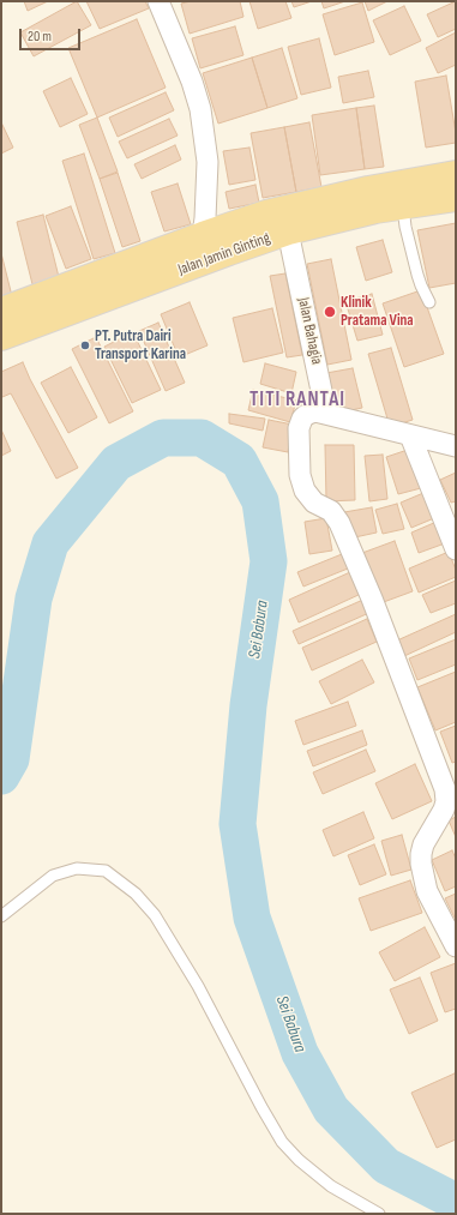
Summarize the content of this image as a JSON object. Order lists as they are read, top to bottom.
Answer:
{
  "streets": {
    "main road": ["Jalan Jamin Ginting"],
    "street": ["Jalan Bahagia"]
  },
  "crossings": [
    ["Jalan Jamin Ginting", "Jalan Bahagia"]
  ],
  "districts": ["TITI RANTAI"],
  "water": ["Sei Babura"],
  "places": ["Klinik Pratama Vina", "PT. Putra Dairi Transport Karina"],
  "scale_bar": "20 m"
}
